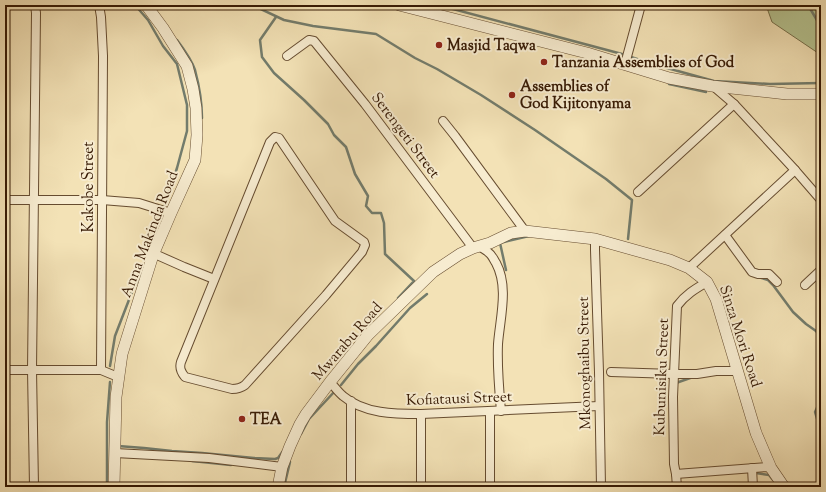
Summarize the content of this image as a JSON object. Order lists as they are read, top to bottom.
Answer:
{
  "streets": {
    "street": [
      "Serengeti Street",
      "Kakobe Street",
      "Anna Makinda Road",
      "Sinza Mori Road",
      "Mwarabu Road",
      "Mkonoghaibu Street",
      "Kubunisiku Street",
      "Kofiatausi Street"
    ]
  },
  "crossings": [
    ["Serengeti Street", "Sinza Mori Road"],
    ["Serengeti Street", "Mwarabu Road"],
    ["Serengeti Street", "Kofiatausi Street"],
    ["Sinza Mori Road", "Mwarabu Road"],
    ["Sinza Mori Road", "Mkonoghaibu Street"],
    ["Sinza Mori Road", "Kubunisiku Street"],
    ["Mwarabu Road", "Kofiatausi Street"],
    ["Mkonoghaibu Street", "Kofiatausi Street"]
  ],
  "places": [
    "Masjid Taqwa",
    "Tanzania Assemblies of God",
    "Assemblies of God Kijitonyama",
    "TEA"
  ]
}
